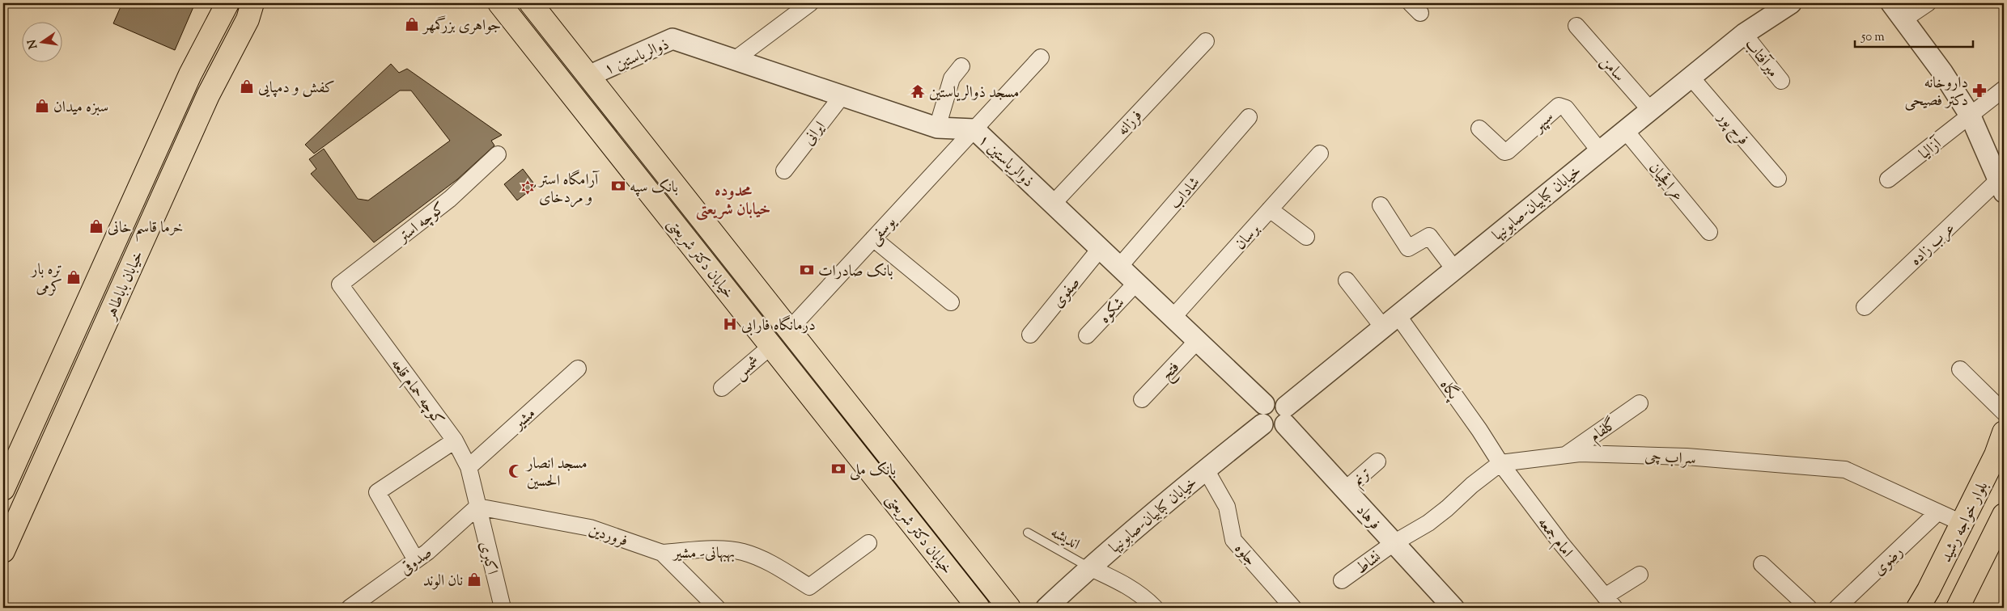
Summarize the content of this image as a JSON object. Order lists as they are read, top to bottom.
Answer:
{
  "streets": {
    "main road": ["خیابان دکتر شریعتی", "خیابان باباطاهر", "بلوار خواجه رشید"],
    "street": [
      "ذوالریاستین ۱",
      "میرآفتاب",
      "سامن",
      "سپهر",
      "فرزانه",
      "فرح پور",
      "ایرانی",
      "آزالیا",
      "عراقچیان",
      "شاداب",
      "خیابان کبابیان-صابونیها",
      "کوچه استر",
      "یوسفی",
      "برسان",
      "عرب زاده",
      "صفوی",
      "شکوه",
      "شمس",
      "فتح",
      "پگاه",
      "کوچه حمام قلعه",
      "مشیر",
      "گلفام",
      "سراب چی",
      "ترنم",
      "فرهاد",
      "فروردین",
      "امام جمعه",
      "بهبهانی- مشیر",
      "جلوه",
      "اکبری",
      "صدوقی",
      "رضوی",
      "نشاط"
    ],
    "lane": ["اندیشه"]
  },
  "crossings": [
    ["ذوالریاستین ۱", "فرزانه"],
    ["ذوالریاستین ۱", "ایرانی"],
    ["ذوالریاستین ۱", "شاداب"],
    ["ذوالریاستین ۱", "خیابان کبابیان-صابونیها"],
    ["ذوالریاستین ۱", "یوسفی"],
    ["ذوالریاستین ۱", "برسان"],
    ["ذوالریاستین ۱", "خیابان دکتر شریعتی"],
    ["ذوالریاستین ۱", "صفوی"],
    ["ذوالریاستین ۱", "شکوه"],
    ["ذوالریاستین ۱", "فتح"],
    ["ذوالریاستین ۱", "فرهاد"],
    ["میرآفتاب", "خیابان کبابیان-صابونیها"],
    ["سامن", "خیابان کبابیان-صابونیها"],
    ["سپهر", "خیابان کبابیان-صابونیها"],
    ["فرح پور", "خیابان کبابیان-صابونیها"],
    ["عراقچیان", "خیابان کبابیان-صابونیها"],
    ["خیابان کبابیان-صابونیها", "پگاه"],
    ["خیابان کبابیان-صابونیها", "فرهاد"],
    ["خیابان کبابیان-صابونیها", "اندیشه"],
    ["خیابان کبابیان-صابونیها", "جلوه"],
    ["کوچه استر", "کوچه حمام قلعه"],
    ["یوسفی", "خیابان دکتر شریعتی"],
    ["خیابان دکتر شریعتی", "شمس"],
    ["پگاه", "سراب چی"],
    ["پگاه", "امام جمعه"],
    ["کوچه حمام قلعه", "مشیر"],
    ["کوچه حمام قلعه", "فروردین"],
    ["کوچه حمام قلعه", "اکبری"],
    ["کوچه حمام قلعه", "صدوقی"],
    ["گلفام", "سراب چی"],
    ["سراب چی", "بلوار خواجه رشید"],
    ["سراب چی", "امام جمعه"],
    ["سراب چی", "رضوی"],
    ["ترنم", "فرهاد"],
    ["فرهاد", "نشاط"],
    ["فروردین", "بهبهانی- مشیر"],
    ["فروردین", "اکبری"],
    ["فروردین", "صدوقی"],
    ["اکبری", "صدوقی"]
  ],
  "districts": ["محدوده خیابان شریعتی"],
  "places": {
    "shop": [
      "جواهری بزرگمهر",
      "کفش و دمپایی",
      "سبزه میدان",
      "خرما قاسم خانی",
      "تره بار کرمی",
      "نان الوند"
    ],
    "pharmacy": ["داروخانه دکتر فصیحی"],
    "temple": ["مسجد ذوالریاستین"],
    "bank": ["بانک سپه", "بانک صادرات", "بانک ملی"],
    "synagogue": ["آرامگاه استر و مردخای"],
    "hospital": ["درمانگاه فارابی"],
    "mosque": ["مسجد انصار الحسین"]
  },
  "scale_bar": "50 m",
  "north": "left"
}
